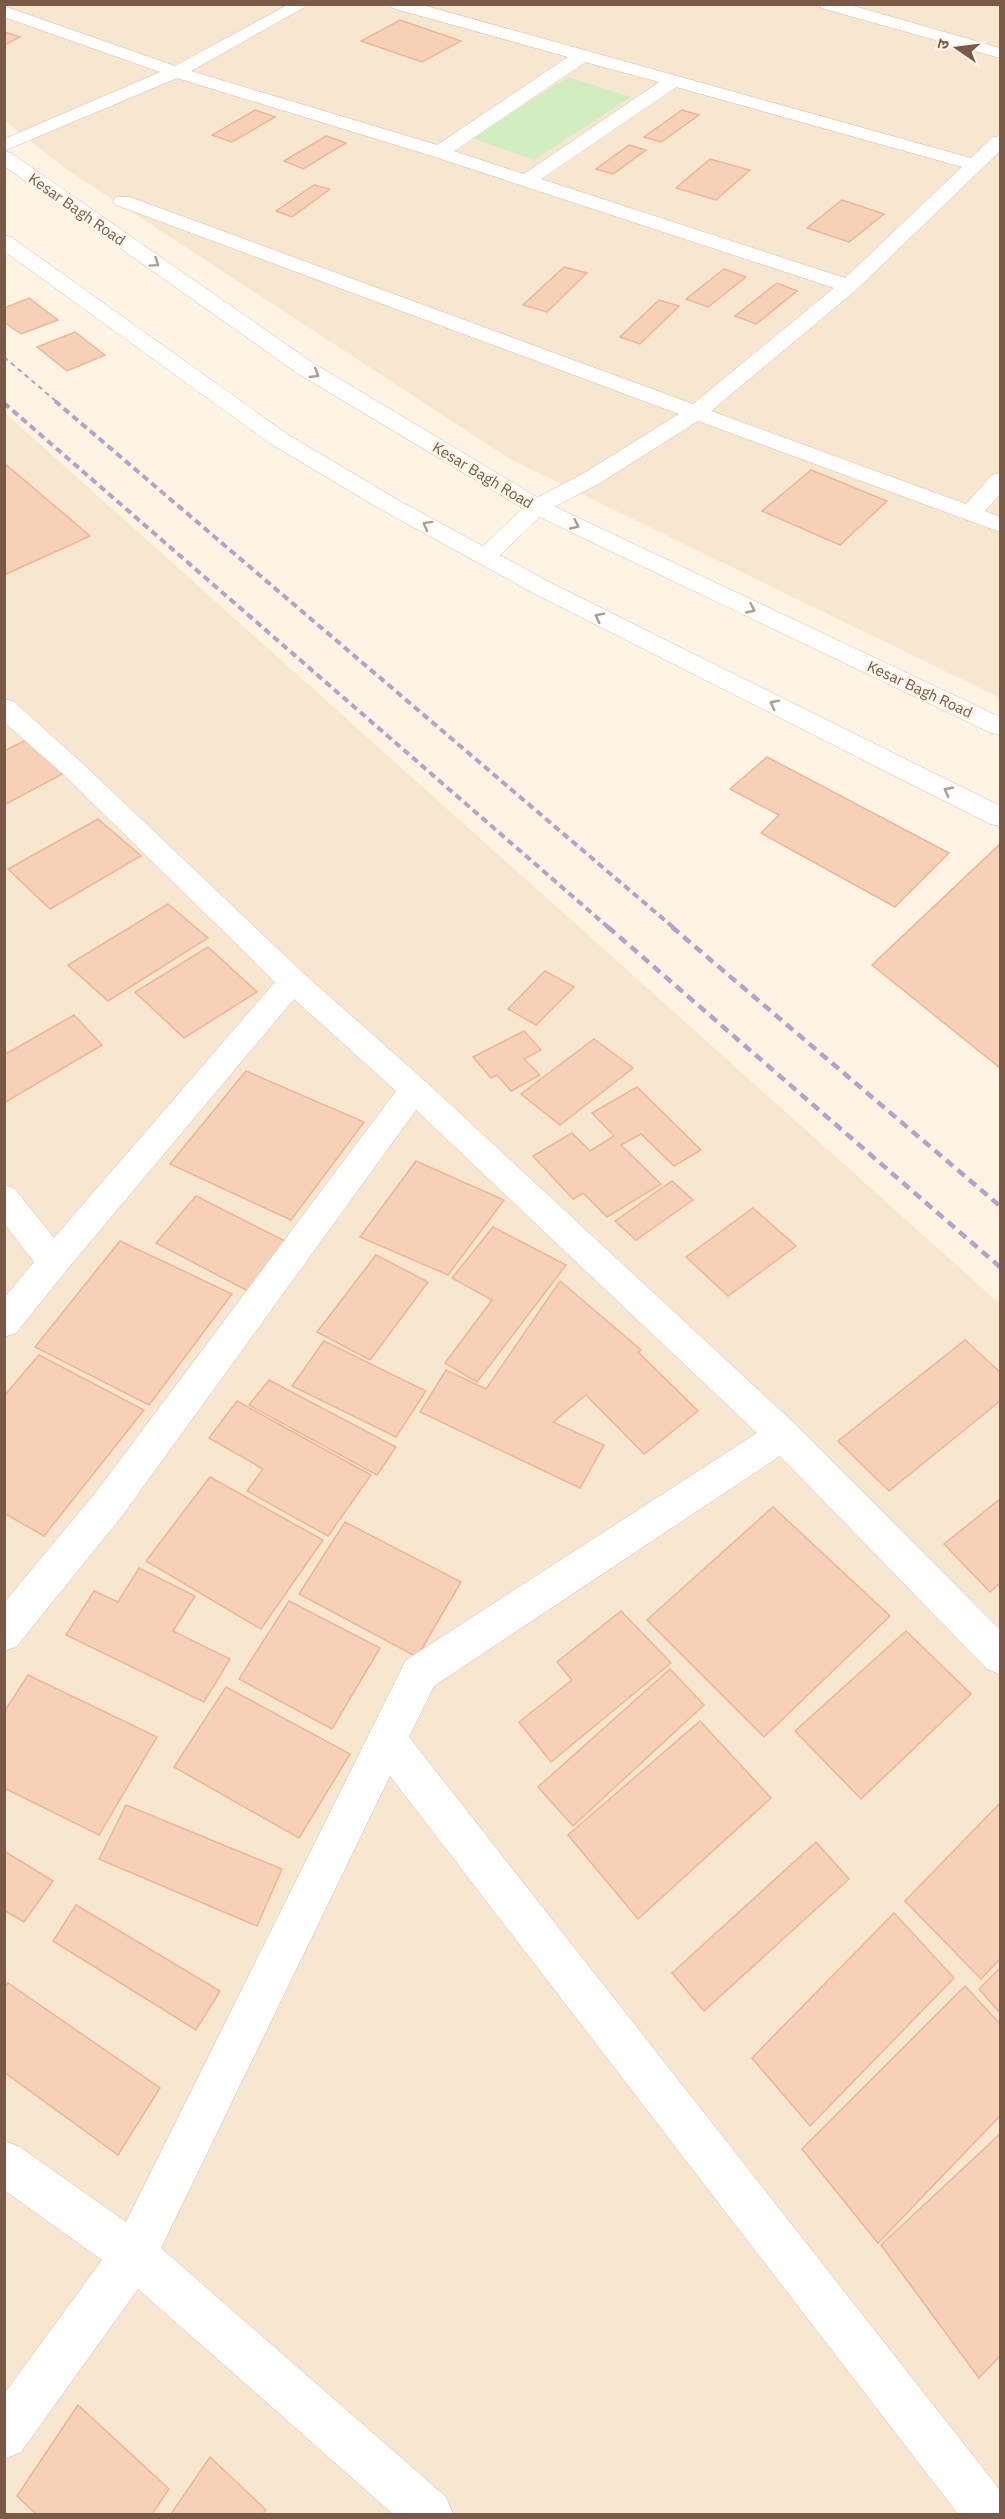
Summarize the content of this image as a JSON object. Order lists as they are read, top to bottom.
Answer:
{
  "streets": {
    "street": ["Kesar Bagh Road"]
  },
  "north": "left"
}
